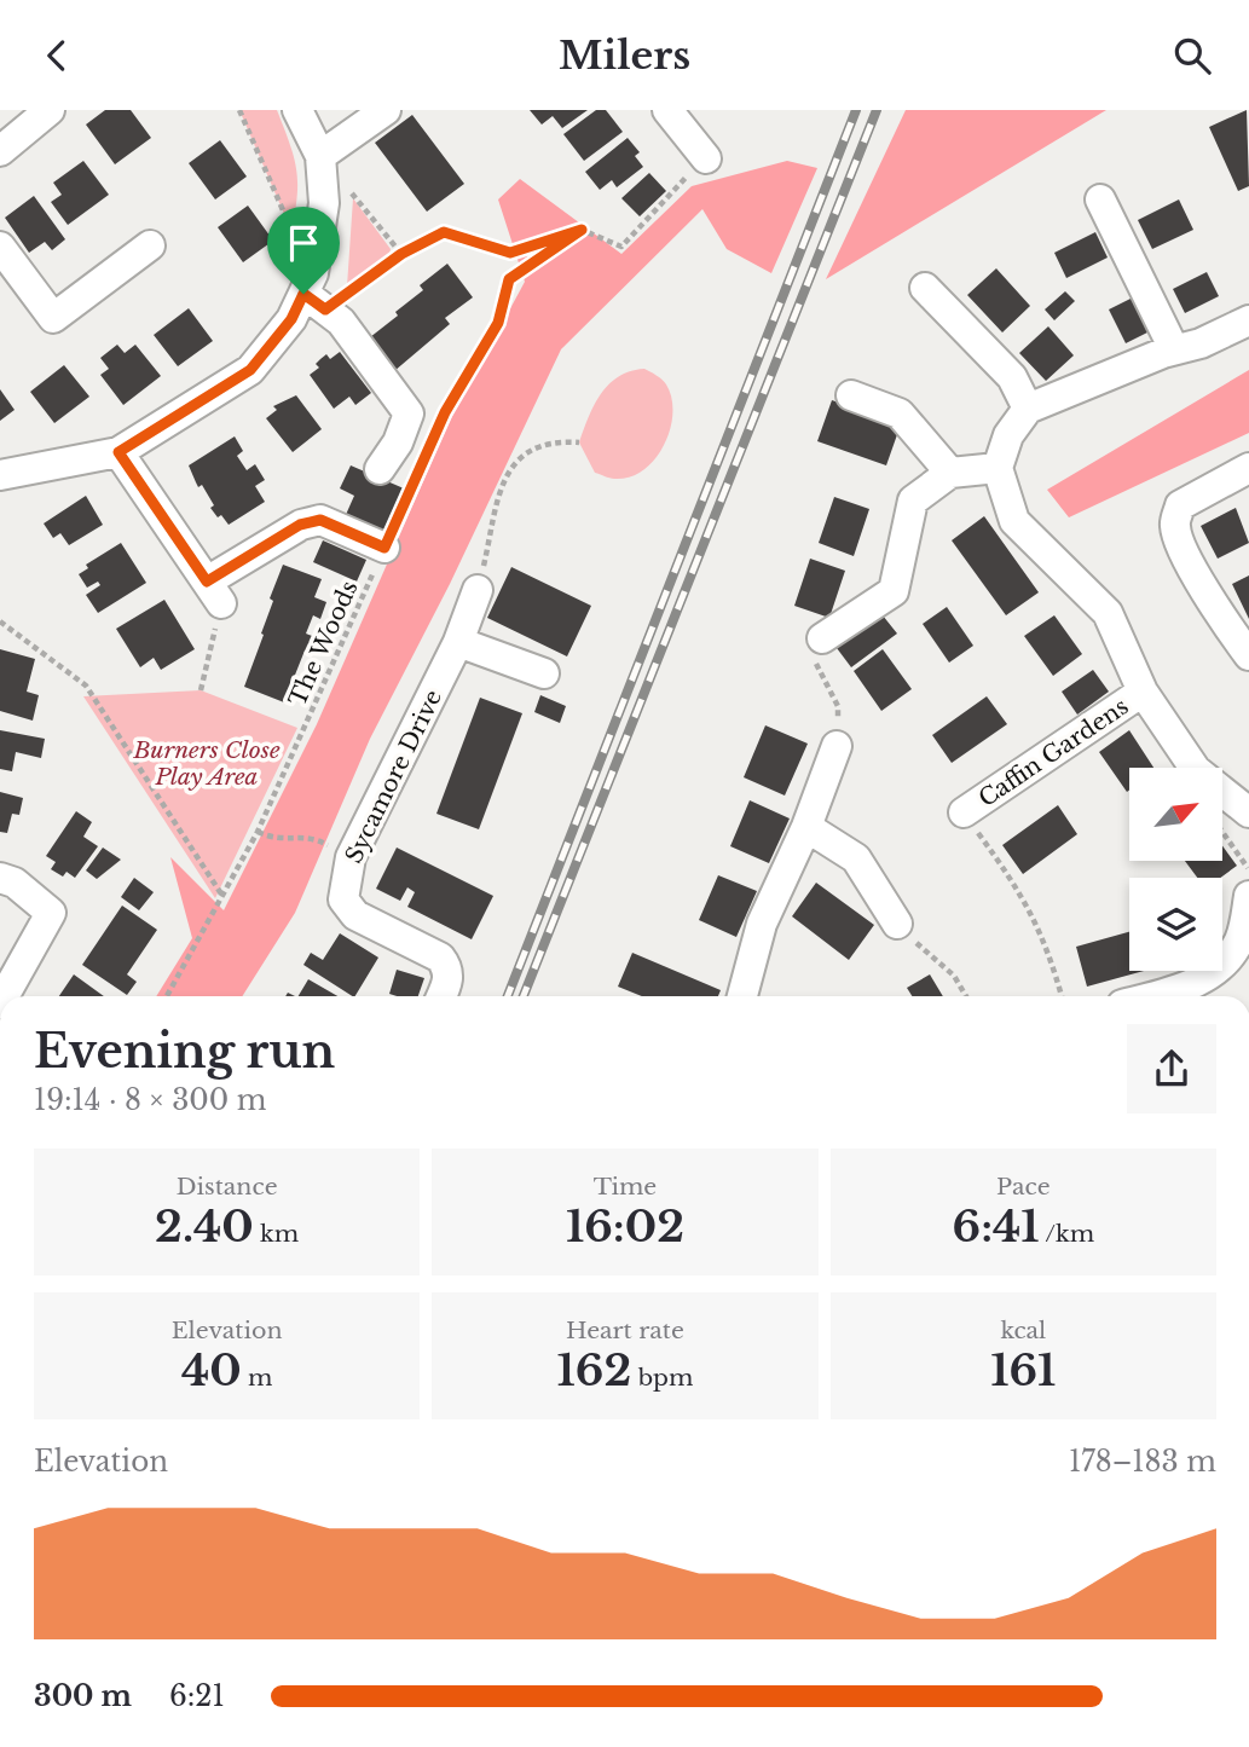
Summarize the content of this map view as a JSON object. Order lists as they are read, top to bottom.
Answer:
{
  "streets": {
    "street": ["Caffin Gardens", "Sycamore Drive"],
    "path": ["The Woods"]
  },
  "parks": ["Burners Close Play Area"],
  "north": "top right",
  "page": {
    "header": "Milers",
    "heading": ["Evening run", "19:14 · 8 × 300 m"],
    "stats": [
      ["Distance", "2.40 km"],
      ["Time", "16:02"],
      ["Pace", "6:41 /km"],
      ["Elevation", "40 m"],
      ["Heart rate", "162 bpm"],
      ["kcal", "161"]
    ],
    "chart": ["Elevation", "178–183 m"],
    "list": [
      {
        "name": "300 m",
        "note": "6:21"
      }
    ]
  }
}
